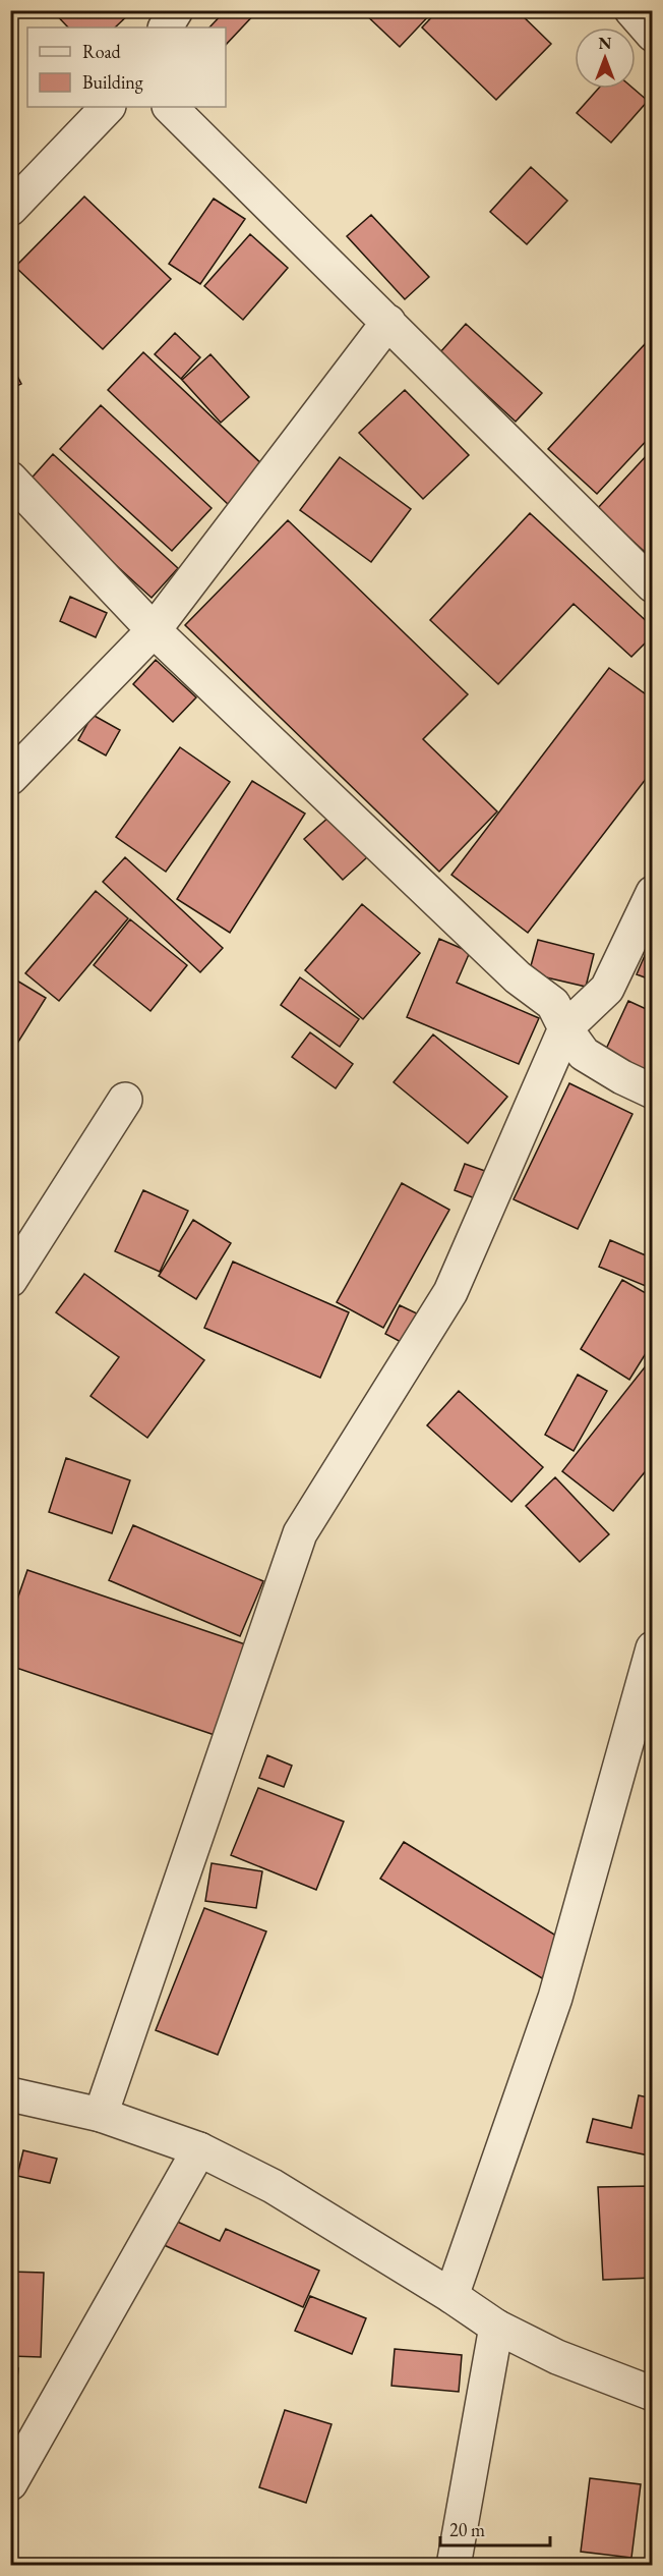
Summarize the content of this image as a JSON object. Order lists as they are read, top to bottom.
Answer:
{
  "legend": ["Road", "Building"],
  "scale_bar": "20 m",
  "north": "top"
}
